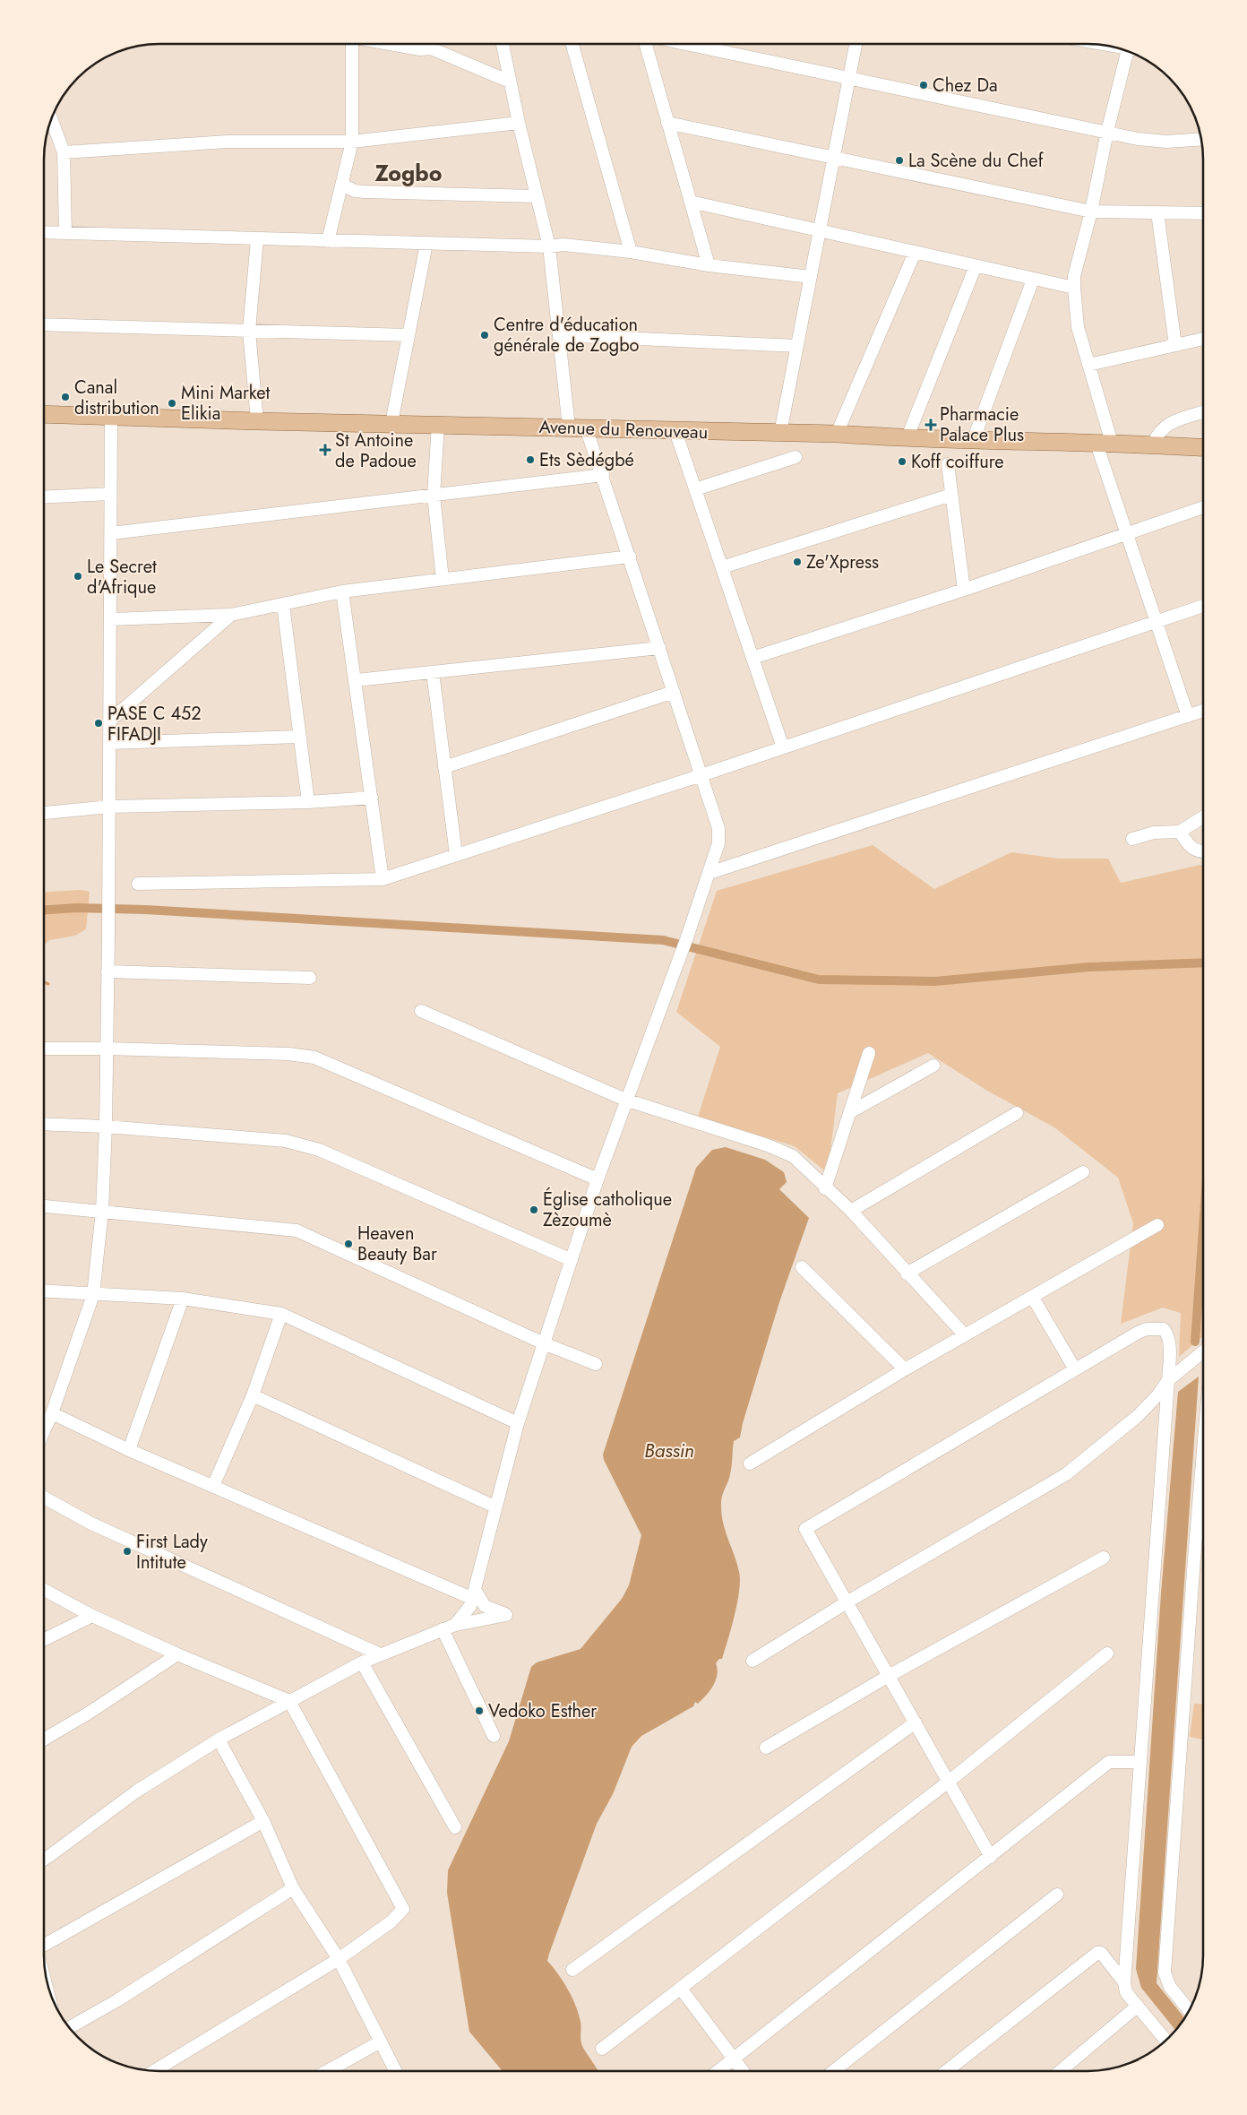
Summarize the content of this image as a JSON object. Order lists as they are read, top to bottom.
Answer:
{
  "streets": {
    "main road": ["Avenue du Renouveau"]
  },
  "districts": ["Zogbo"],
  "water": ["Bassin"],
  "places": {
    "other": [
      "Chez Da",
      "La Scène du Chef",
      "Centre d'éducation générale de Zogbo",
      "Canal distribution",
      "Mini Market Elikia",
      "Ets Sèdégbé",
      "Koff coiffure",
      "Ze'Xpress",
      "Le Secret d'Afrique",
      "PASE C 452 FIFADJI",
      "Église catholique Zèzoumè",
      "Heaven Beauty Bar",
      "First Lady Intitute",
      "Vedoko Esther"
    ],
    "health": ["Pharmacie Palace Plus", "St Antoine de Padoue"]
  }
}
